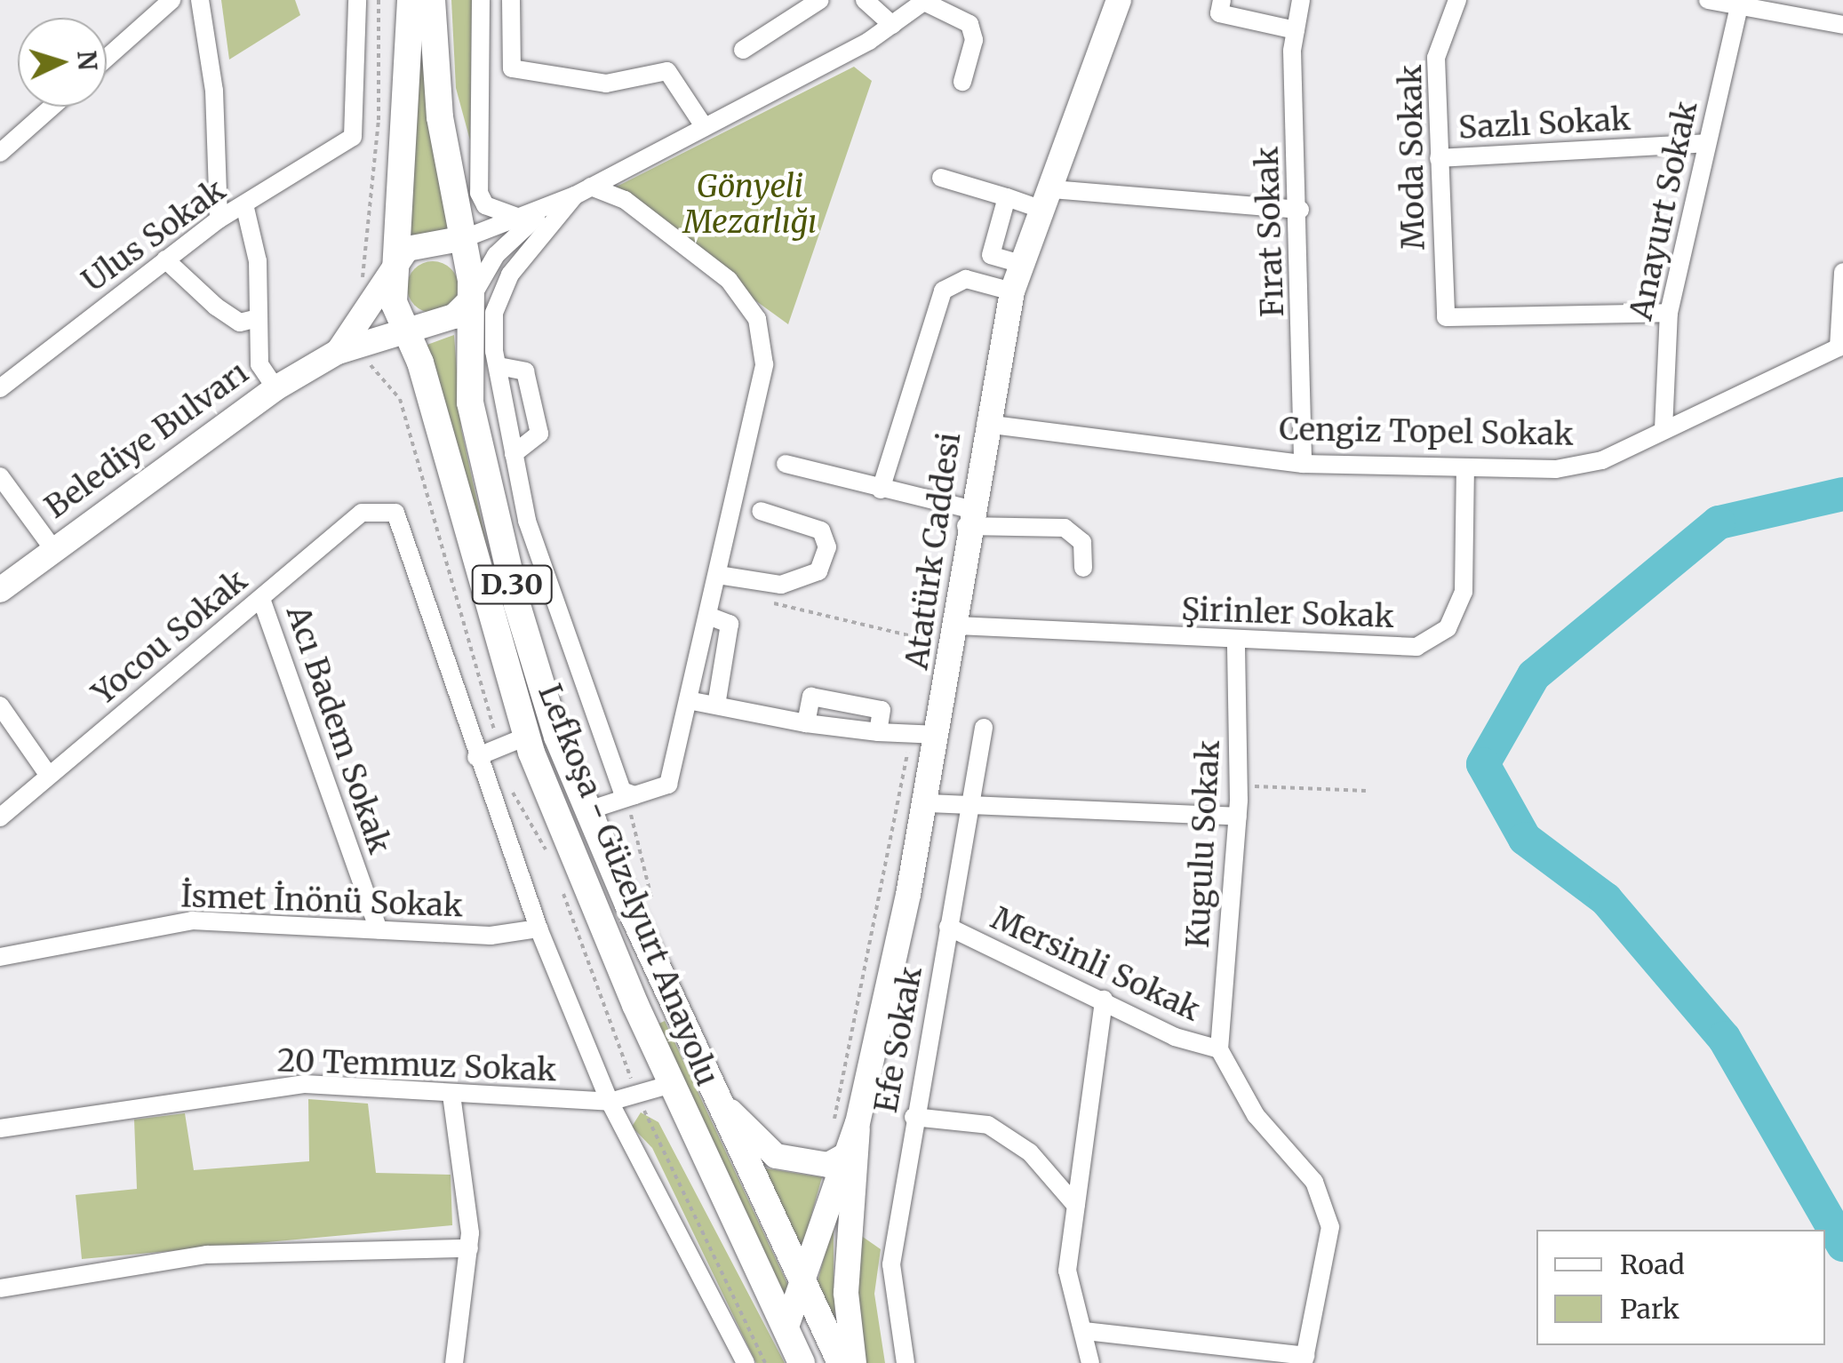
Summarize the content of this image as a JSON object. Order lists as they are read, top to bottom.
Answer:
{
  "streets": {
    "highway": ["D.30", "Lefkoşa - Güzelyurt Anayolu"],
    "main road": ["Belediye Bulvarı", "Atatürk Caddesi"],
    "street": [
      "Sazlı Sokak",
      "Moda Sokak",
      "Anayurt Sokak",
      "Fırat Sokak",
      "Ulus Sokak",
      "Cengiz Topel Sokak",
      "Şirinler Sokak",
      "Yocou Sokak",
      "Acı Badem Sokak",
      "Kugulu Sokak",
      "İsmet İnönü Sokak",
      "Mersinli Sokak",
      "Efe Sokak",
      "20 Temmuz Sokak"
    ]
  },
  "crossings": [
    ["Sazlı Sokak", "Moda Sokak"],
    ["Sazlı Sokak", "Anayurt Sokak"],
    ["Moda Sokak", "Anayurt Sokak"],
    ["Anayurt Sokak", "Cengiz Topel Sokak"],
    ["Fırat Sokak", "Cengiz Topel Sokak"],
    ["Cengiz Topel Sokak", "Atatürk Caddesi"],
    ["Cengiz Topel Sokak", "Şirinler Sokak"],
    ["Belediye Bulvarı", "Lefkoşa - Güzelyurt Anayolu"],
    ["Atatürk Caddesi", "Şirinler Sokak"],
    ["Atatürk Caddesi", "Lefkoşa - Güzelyurt Anayolu"],
    ["Şirinler Sokak", "Kugulu Sokak"],
    ["Yocou Sokak", "Acı Badem Sokak"],
    ["Acı Badem Sokak", "İsmet İnönü Sokak"],
    ["Kugulu Sokak", "Mersinli Sokak"],
    ["Lefkoşa - Güzelyurt Anayolu", "20 Temmuz Sokak"],
    ["Mersinli Sokak", "Efe Sokak"]
  ],
  "parks": ["Gönyeli Mezarlığı"],
  "legend": ["Road", "Park"],
  "north": "right"
}
